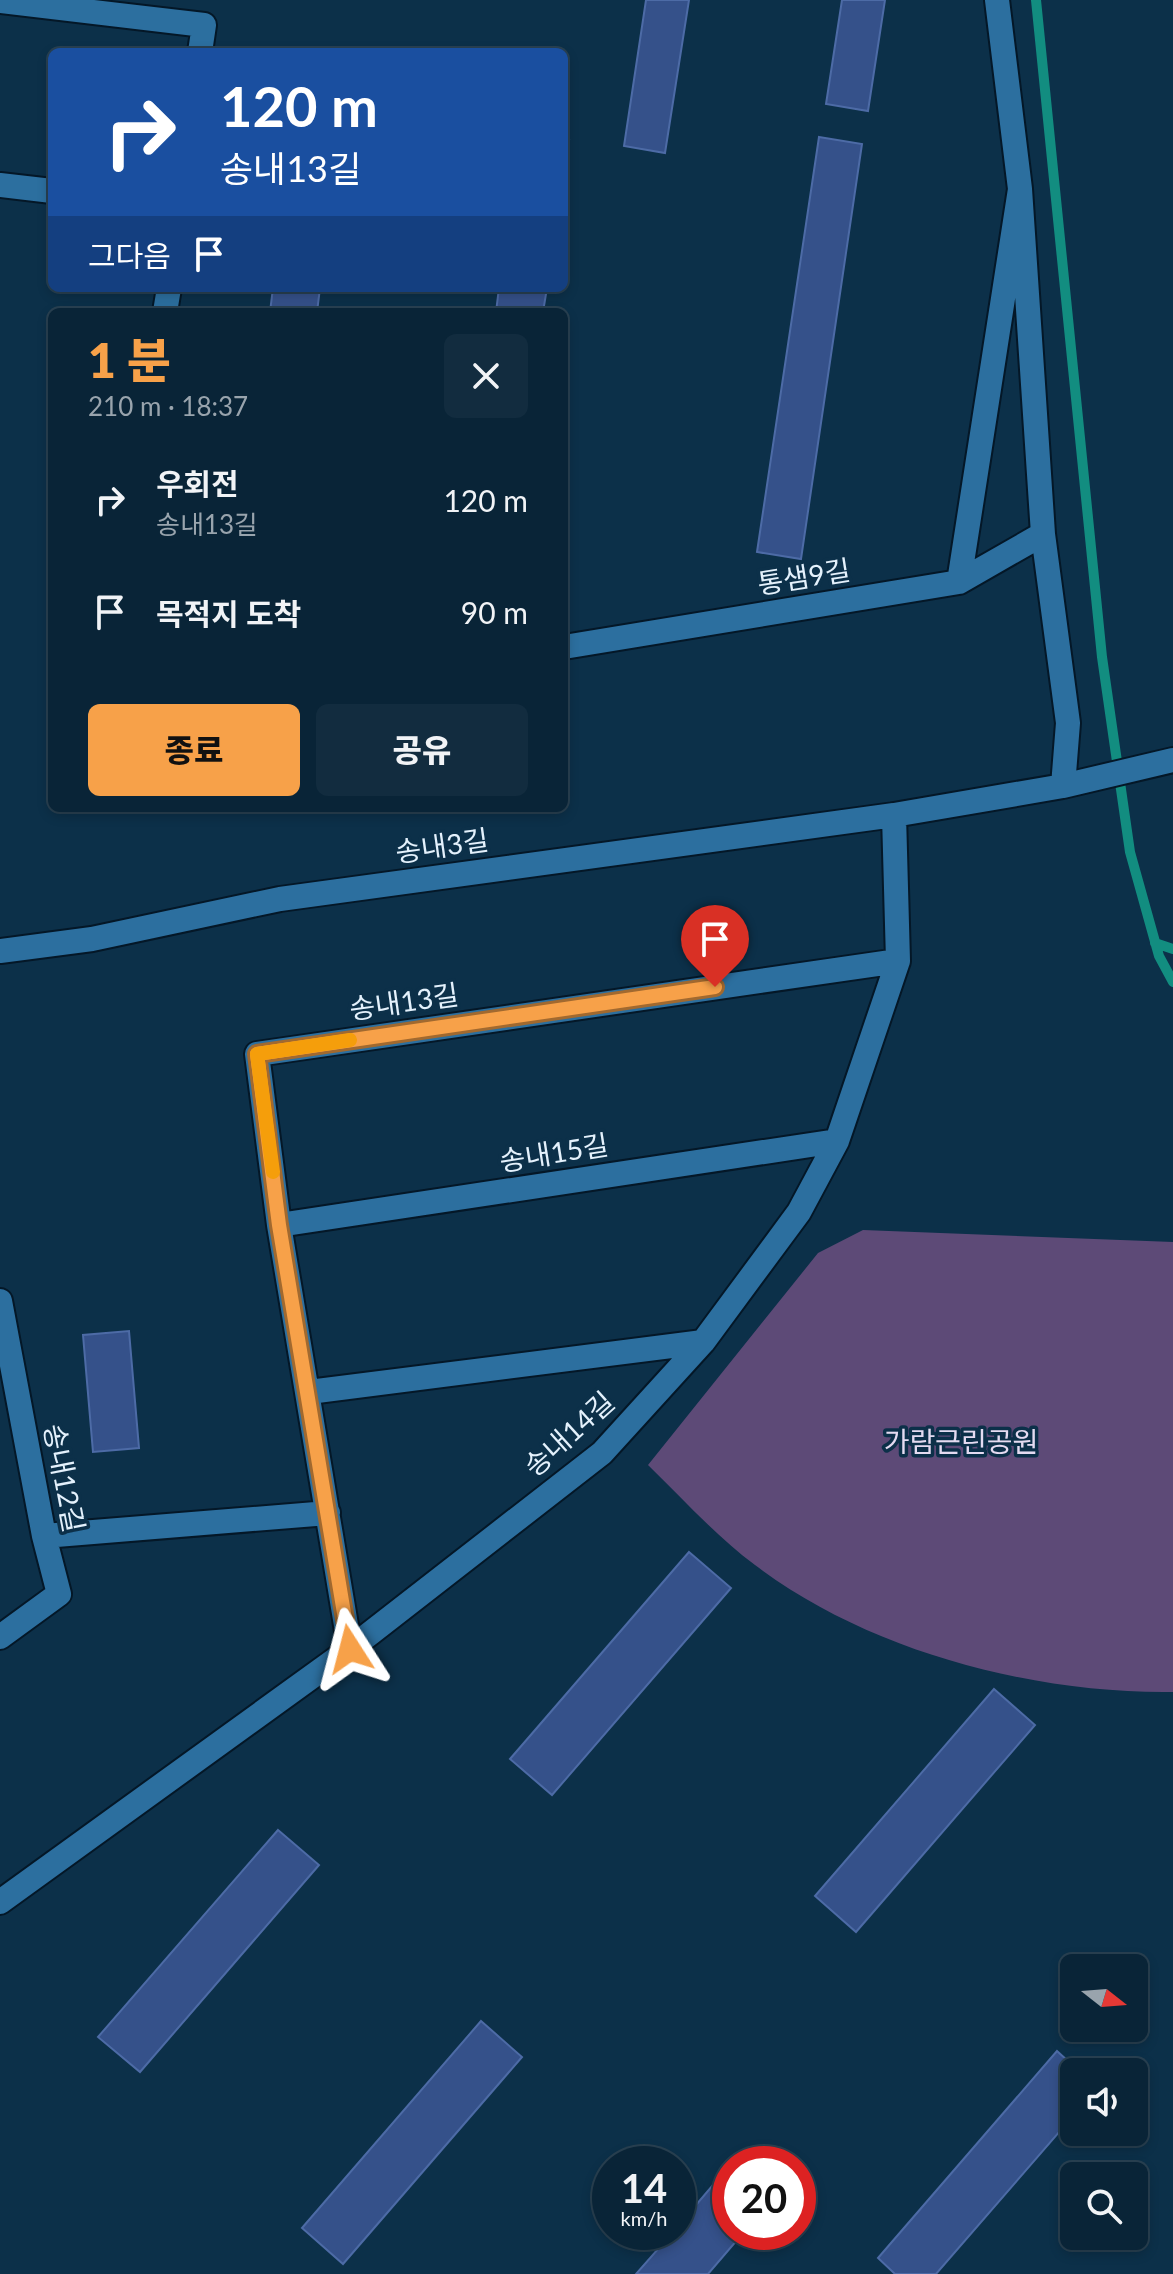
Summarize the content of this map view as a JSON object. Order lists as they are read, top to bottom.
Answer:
{
  "streets": {
    "street": [
      "통샘9길",
      "송내3길",
      "송내13길",
      "송내15길",
      "송내14길",
      "송내12길"
    ]
  },
  "crossings": [
    ["송내3길", "송내14길"],
    ["송내13길", "송내15길"],
    ["송내13길", "송내14길"],
    ["송내15길", "송내14길"]
  ],
  "parks": ["가람근린공원"],
  "north": "right",
  "page": {
    "turn": ["120 m", "송내13길"],
    "then": "그다음",
    "heading": ["1 분", "210 m · 18:37"],
    "list": [
      {
        "name": "우회전",
        "note": "송내13길",
        "value": "120 m"
      },
      {
        "name": "목적지 도착",
        "value": "90 m"
      }
    ],
    "buttons": ["종료", "공유"],
    "speed": "14 km/h",
    "limit": "20"
  }
}
